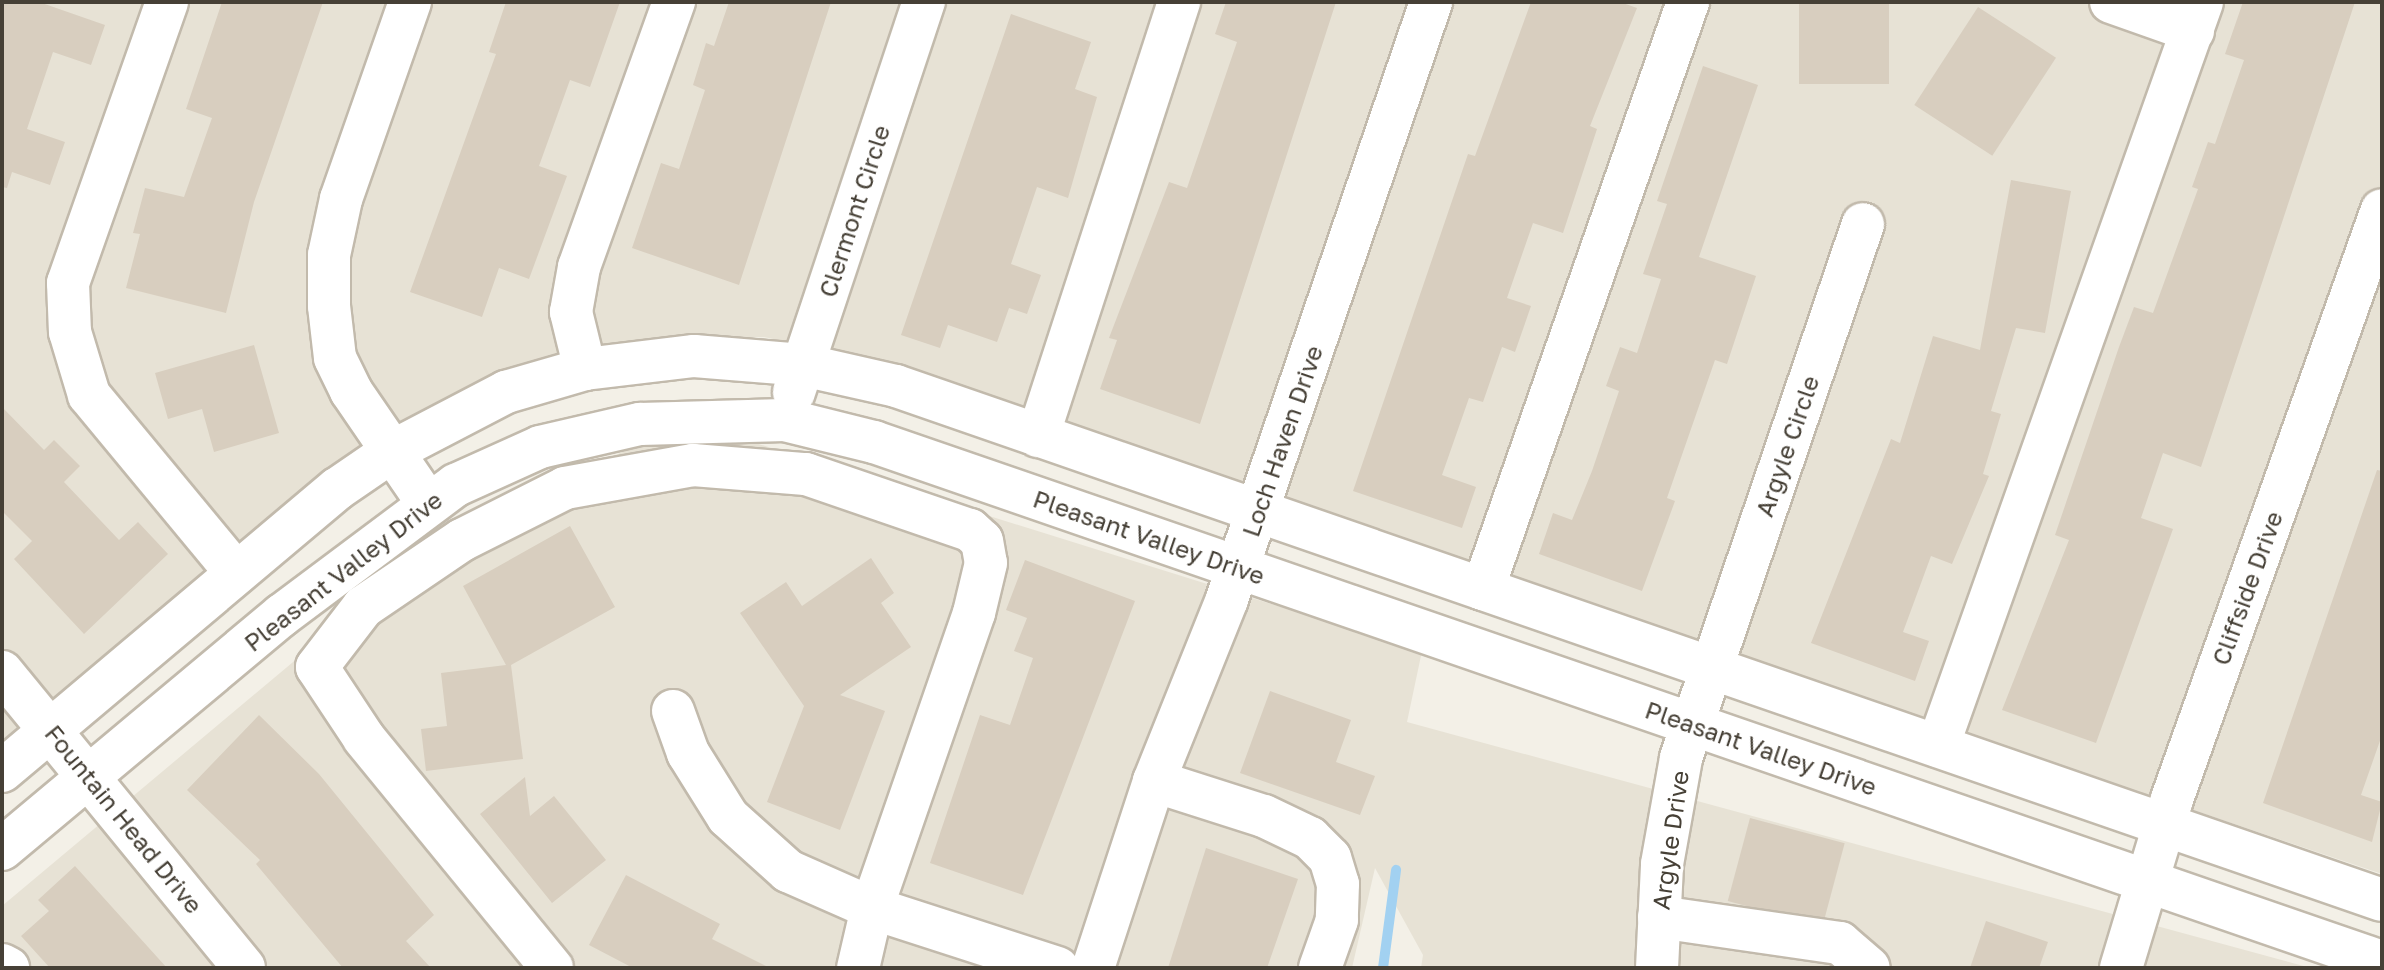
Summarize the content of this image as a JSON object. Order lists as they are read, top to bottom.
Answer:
{
  "streets": {
    "street": [
      "Clermont Circle",
      "Loch Haven Drive",
      "Argyle Circle",
      "Pleasant Valley Drive",
      "Cliffside Drive",
      "Fountain Head Drive",
      "Argyle Drive"
    ]
  },
  "crossings": [
    ["Clermont Circle", "Pleasant Valley Drive"],
    ["Loch Haven Drive", "Pleasant Valley Drive"],
    ["Argyle Circle", "Argyle Drive"],
    ["Pleasant Valley Drive", "Cliffside Drive"],
    ["Pleasant Valley Drive", "Fountain Head Drive"],
    ["Pleasant Valley Drive", "Argyle Drive"]
  ]
}
